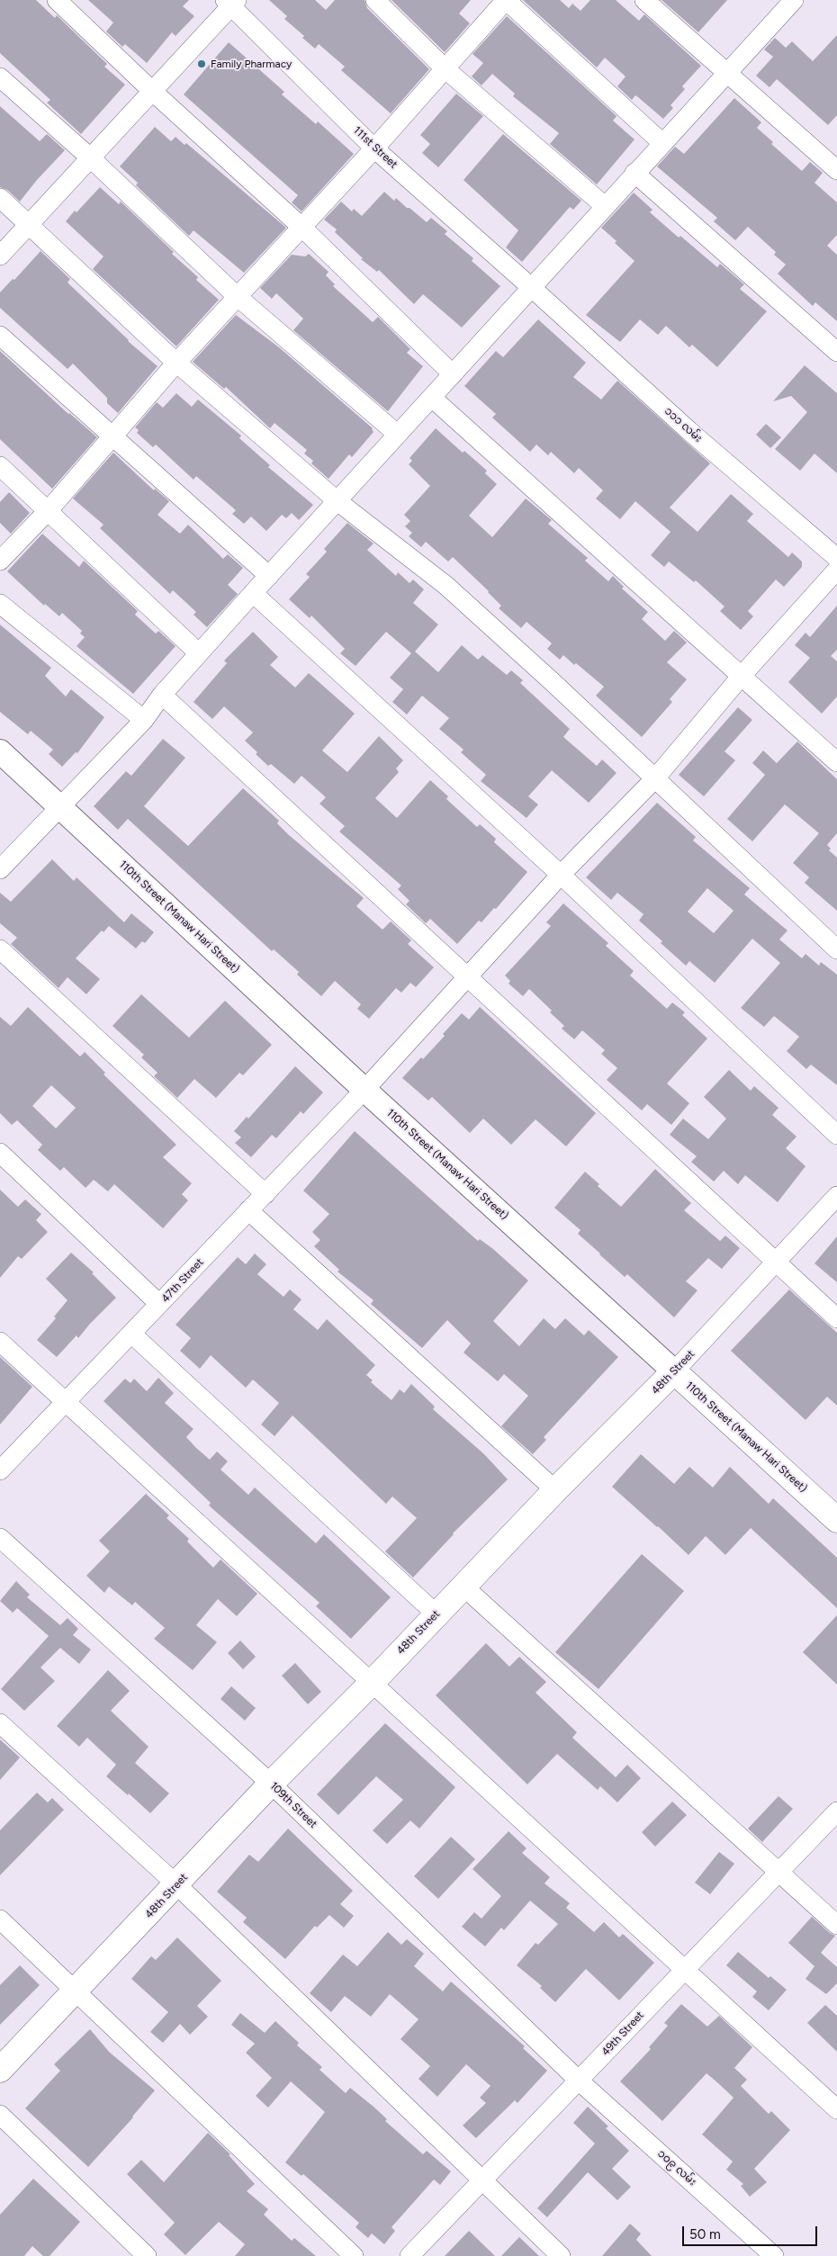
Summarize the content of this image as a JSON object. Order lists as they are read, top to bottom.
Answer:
{
  "streets": {
    "main road": ["110th Street (Manaw Hari Street)", "48th Street"],
    "street": [
      "111st Street",
      "၁၁၁ လမ်း",
      "47th Street",
      "109th Street",
      "49th Street",
      "၁၀၉ လမ်း"
    ]
  },
  "crossings": [
    ["111st Street", "၁၁၁ လမ်း"],
    ["110th Street (Manaw Hari Street)", "47th Street"],
    ["110th Street (Manaw Hari Street)", "48th Street"],
    ["48th Street", "109th Street"],
    ["109th Street", "49th Street"],
    ["109th Street", "၁၀၉ လမ်း"],
    ["49th Street", "၁၀၉ လမ်း"]
  ],
  "places": ["Family Pharmacy"],
  "scale_bar": "50 m"
}
